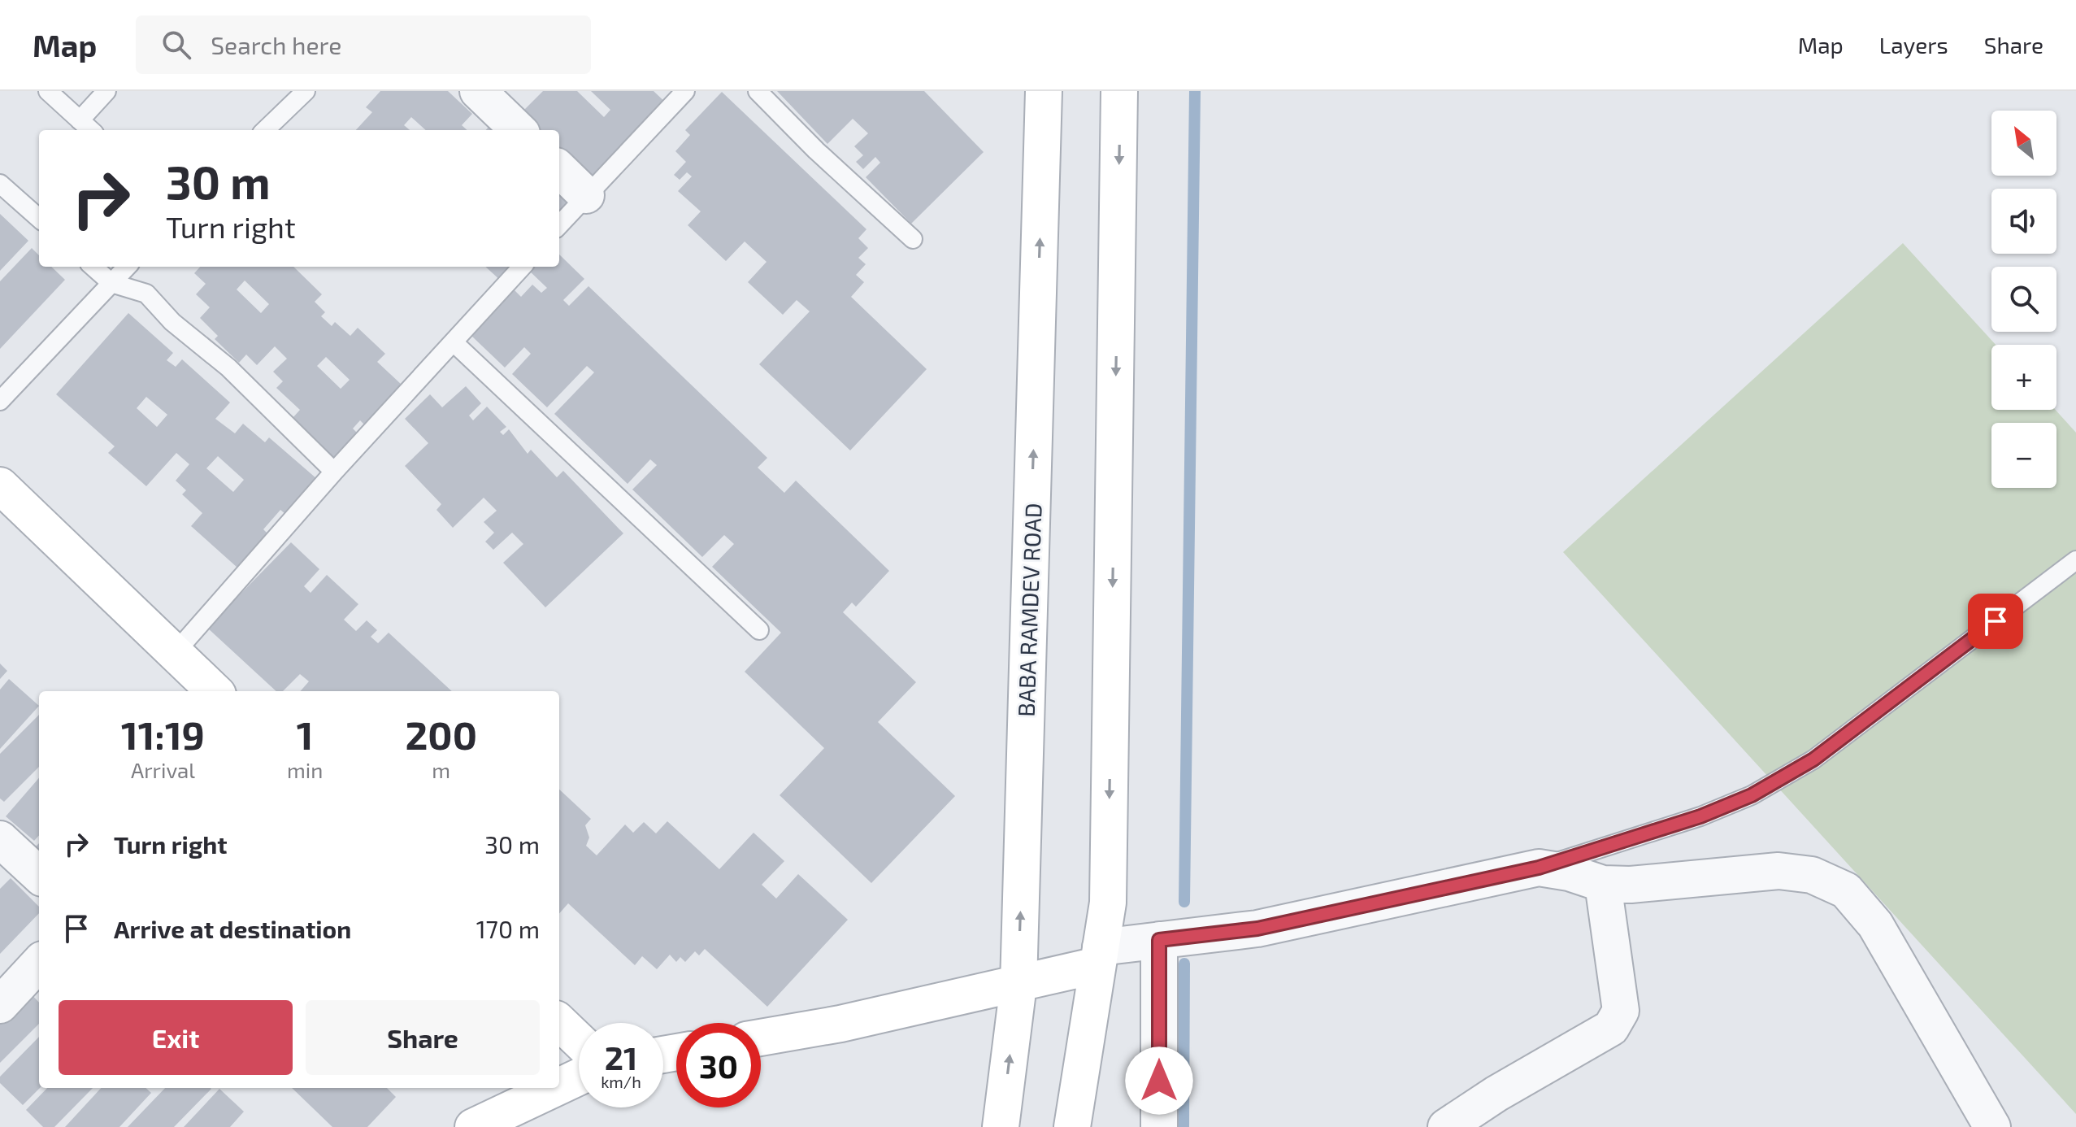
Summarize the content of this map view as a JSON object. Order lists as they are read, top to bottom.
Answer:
{
  "streets": {
    "street": ["BABA RAMDEV ROAD"]
  },
  "north": "top left",
  "page": {
    "header": "Map",
    "search": "Search here",
    "nav": ["Map", "Layers", "Share"],
    "map_buttons": ["+", "−"],
    "turn": ["30 m", "Turn right"],
    "eta": [
      "11:19",
      "Arrival",
      "1",
      "min",
      "200",
      "m"
    ],
    "list": [
      {
        "name": "Turn right",
        "value": "30 m"
      },
      {
        "name": "Arrive at destination",
        "value": "170 m"
      }
    ],
    "buttons": ["Exit", "Share"],
    "speed": "21 km/h",
    "limit": "30"
  }
}
